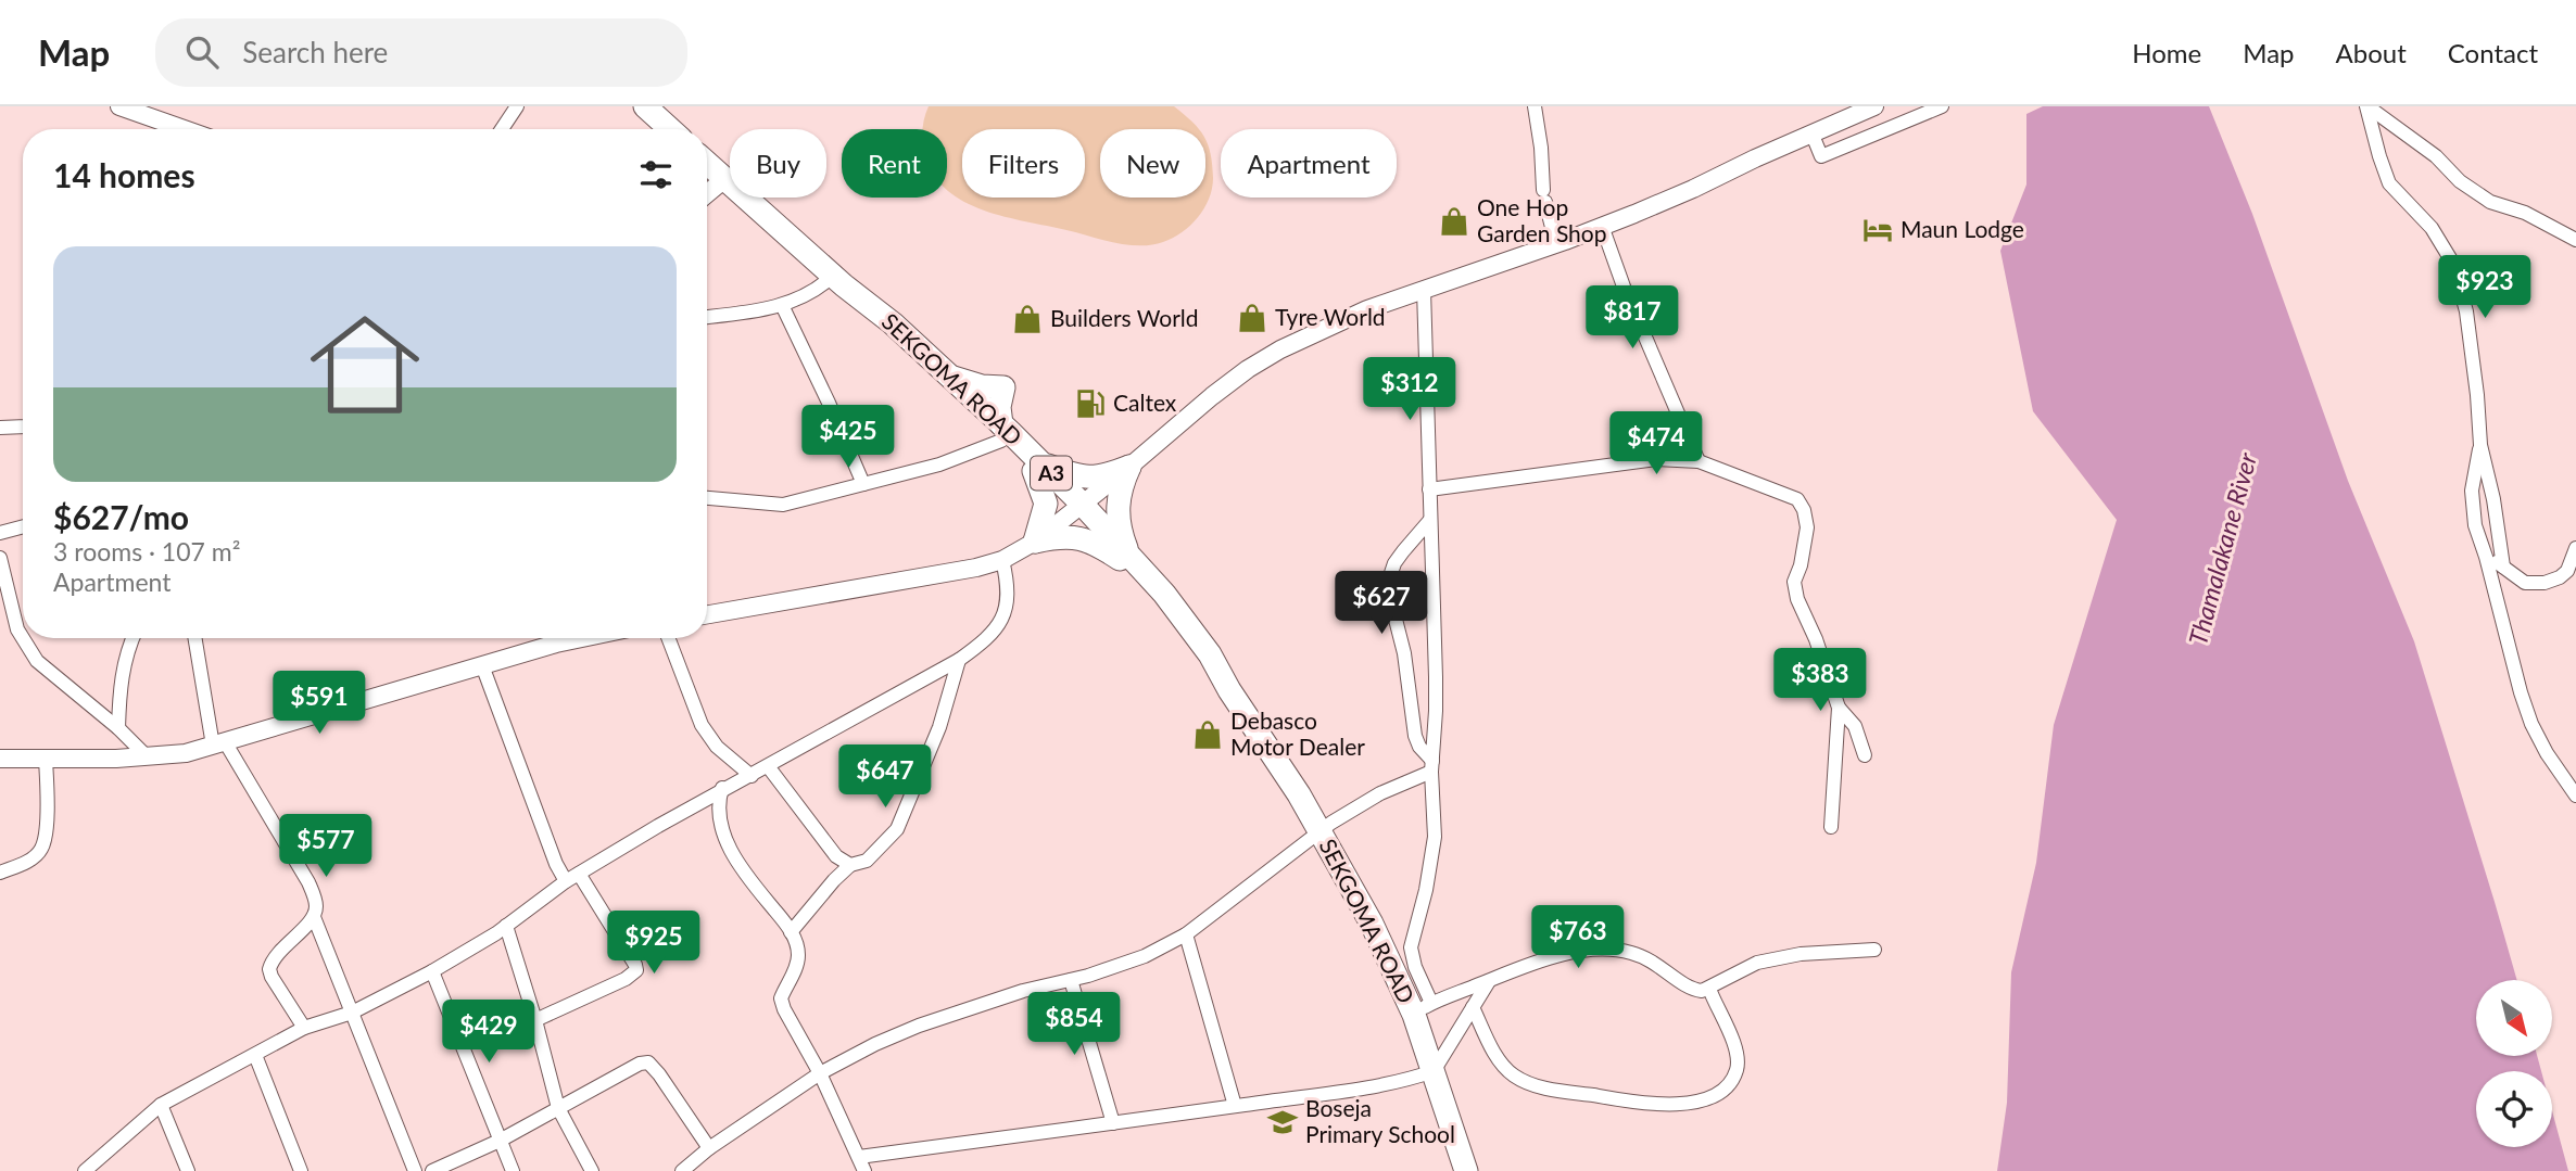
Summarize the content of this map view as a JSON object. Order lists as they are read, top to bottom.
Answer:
{
  "streets": {
    "highway": ["SEKGOMA ROAD", "A3"]
  },
  "water": ["Thamalakane River"],
  "places": {
    "shop": [
      "One Hop Garden Shop",
      "Tyre World",
      "Builders World",
      "Debasco Motor Dealer"
    ],
    "hotel": ["Maun Lodge"],
    "fuel station": ["Caltex"],
    "school or university": ["Boseja Primary School"]
  },
  "north": "bottom right",
  "page": {
    "header": "Map",
    "search": "Search here",
    "nav": [
      "Home",
      "Map",
      "About",
      "Contact"
    ],
    "chip": [
      "Buy",
      "Rent",
      "Filters",
      "New",
      "Apartment"
    ],
    "heading": "14 homes",
    "list": [
      {
        "name": "$627/mo",
        "note": "3 rooms · 107 m² · Apartment"
      }
    ],
    "price": [
      "$923",
      "$817",
      "$312",
      "$425",
      "$474",
      "$627",
      "$383",
      "$591",
      "$647",
      "$577",
      "$763",
      "$925",
      "$854",
      "$429"
    ]
  }
}
